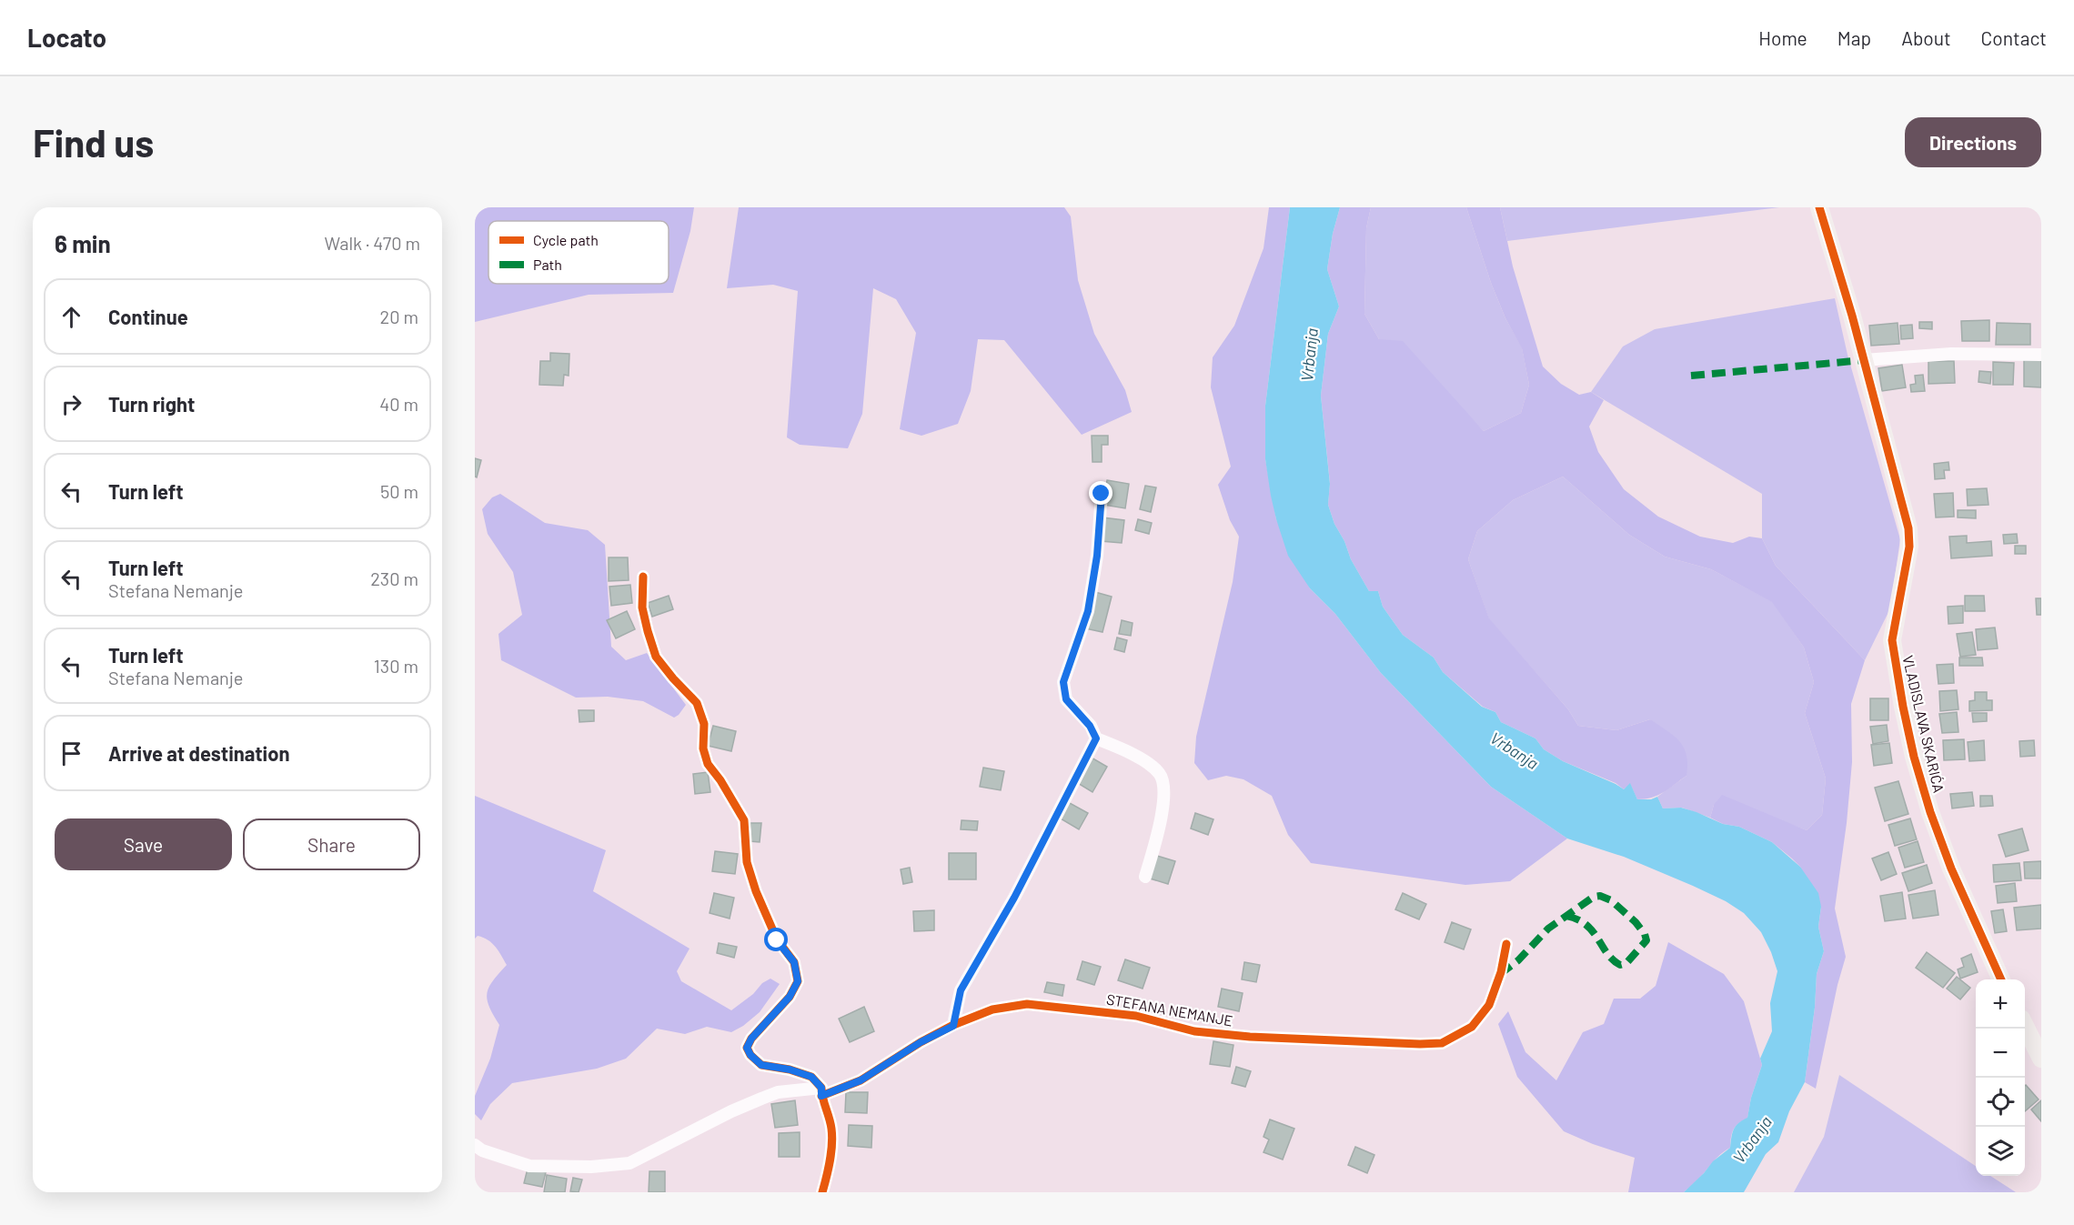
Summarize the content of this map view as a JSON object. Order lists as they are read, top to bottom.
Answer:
{
  "streets": {
    "street": ["VLADISLAVA SKARIĆA", "STEFANA NEMANJE"]
  },
  "water": ["Vrbanja"],
  "legend": ["Cycle path", "Path"],
  "page": {
    "header": "Locato",
    "nav": [
      "Home",
      "Map",
      "About",
      "Contact"
    ],
    "buttons": [
      "Directions",
      ["Save", "Share"]
    ],
    "title": "Find us",
    "heading": ["6 min", "Walk · 470 m"],
    "list": [
      ["Continue", "20 m"],
      ["Turn right", "40 m"],
      ["Turn left", "50 m"],
      ["Turn left", "Stefana Nemanje", "230 m"],
      ["Turn left", "Stefana Nemanje", "130 m"],
      "Arrive at destination"
    ],
    "map_buttons": ["+", "−"]
  }
}
